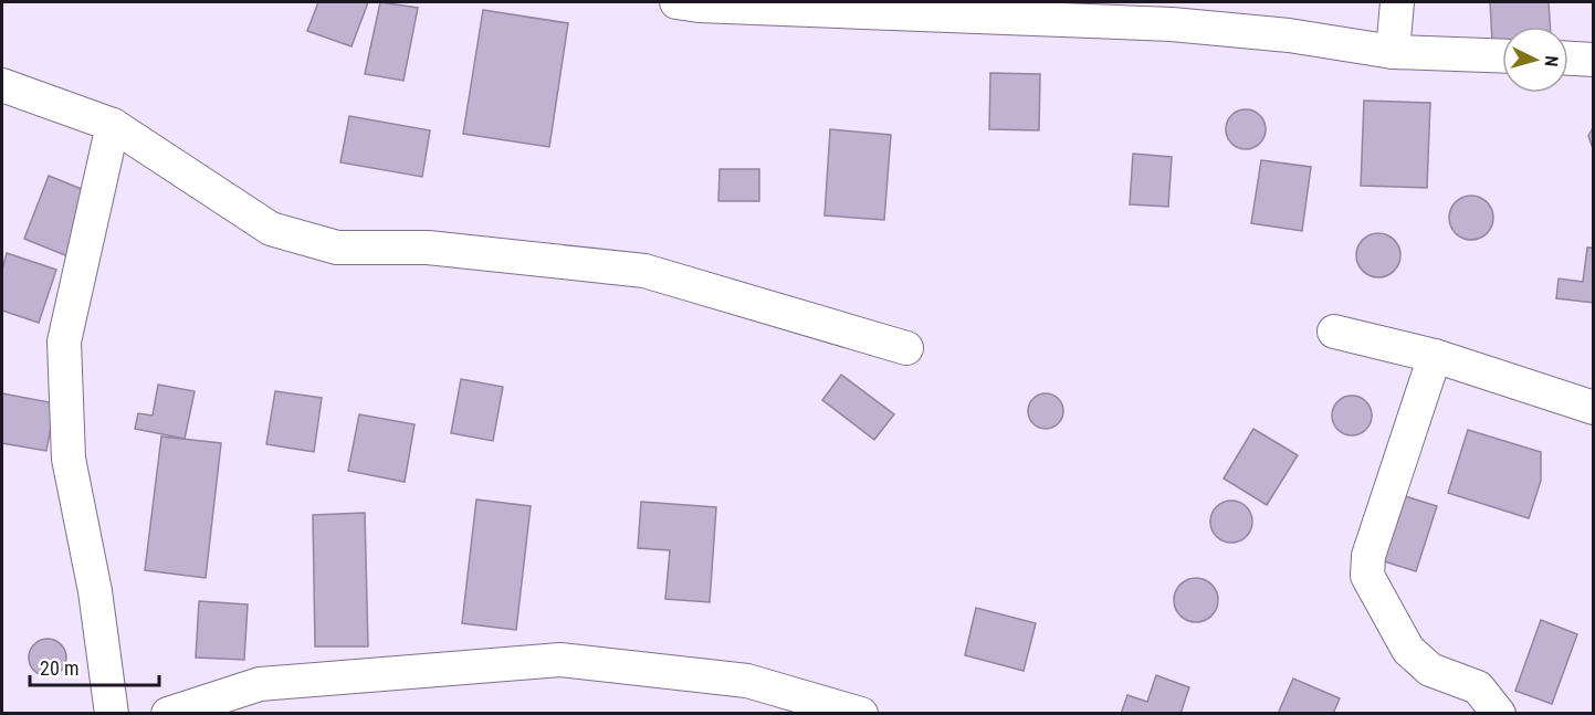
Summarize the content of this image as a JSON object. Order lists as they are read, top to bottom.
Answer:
{
  "scale_bar": "20 m",
  "north": "right"
}
